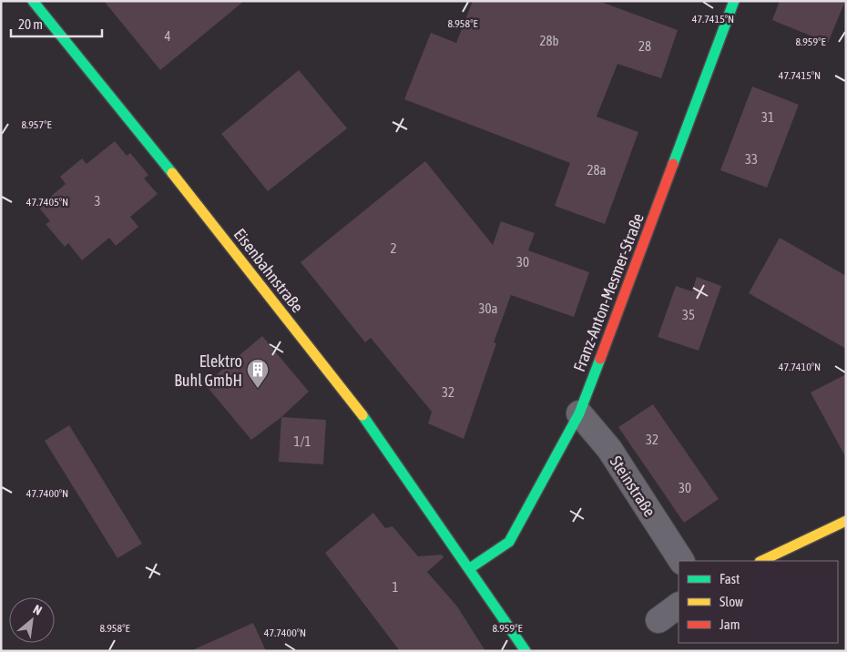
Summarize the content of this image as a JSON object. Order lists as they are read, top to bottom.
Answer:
{
  "streets": {
    "street": ["Eisenbahnstraße", "Franz-Anton-Mesmer-Straße", "Steinstraße"]
  },
  "crossings": [
    ["Eisenbahnstraße", "Franz-Anton-Mesmer-Straße"],
    ["Franz-Anton-Mesmer-Straße", "Steinstraße"]
  ],
  "places": {
    "building": ["Elektro Buhl GmbH"]
  },
  "house_numbers": [
    "4",
    "28b",
    "28",
    "31",
    "33",
    "28a",
    "3",
    "2",
    "30",
    "30a",
    "35",
    "32",
    "32",
    "1/1",
    "30",
    "1"
  ],
  "legend": ["Fast", "Slow", "Jam"],
  "scale_bar": "20 m",
  "north": "top right",
  "coordinates": [
    "47.7415°N",
    "8.958°E",
    "8.959°E",
    "8.957°E",
    "47.7405°N",
    "47.7410°N",
    "47.7400°N"
  ]
}
